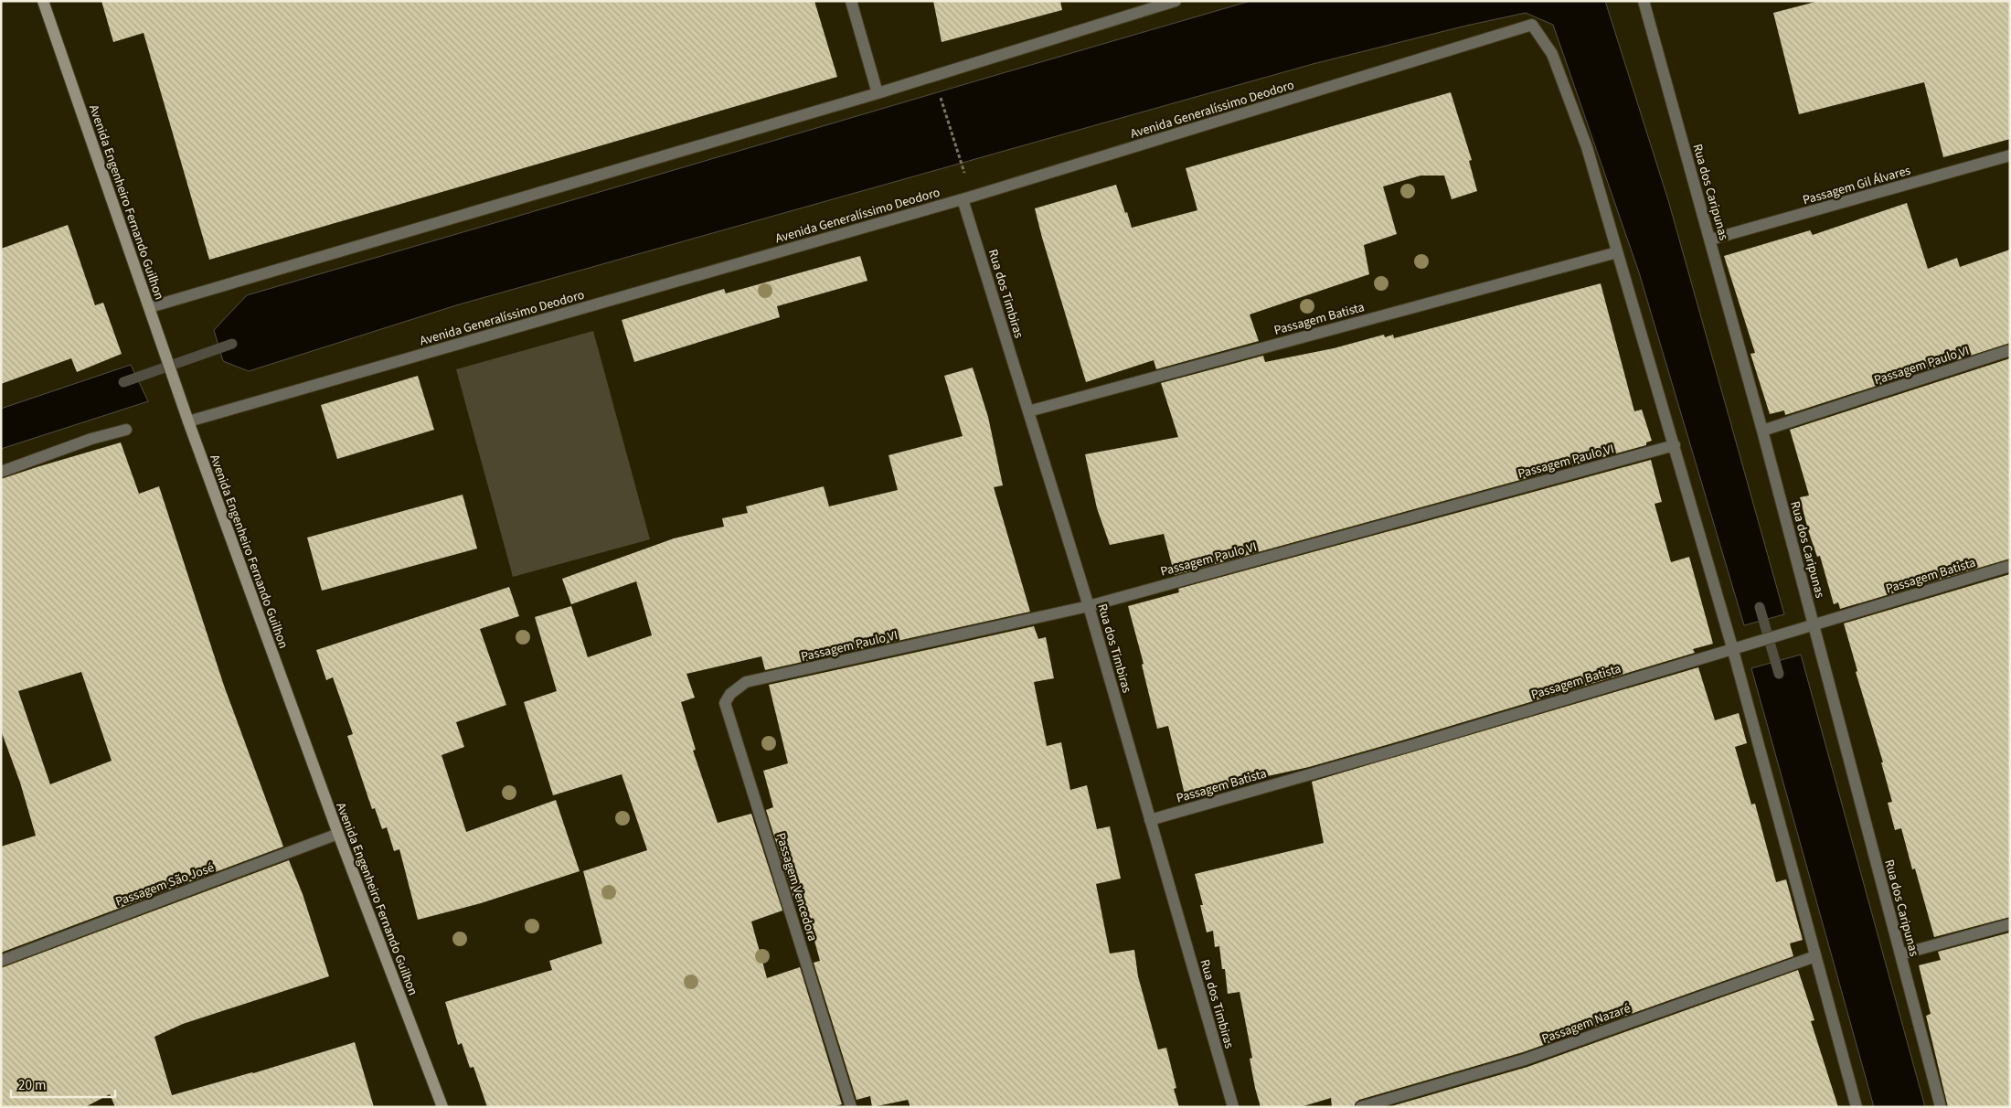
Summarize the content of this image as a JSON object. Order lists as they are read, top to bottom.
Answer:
{
  "streets": {
    "main road": ["Avenida Engenheiro Fernando Guilhon"],
    "street": [
      "Avenida Generalíssimo Deodoro",
      "Passagem Gil Álvares",
      "Rua dos Caripunas",
      "Rua dos Timbiras",
      "Passagem Batista",
      "Passagem Paulo VI",
      "Passagem São José",
      "Passagem Vencedora",
      "Passagem Nazaré"
    ]
  },
  "crossings": [
    ["Avenida Generalíssimo Deodoro", "Avenida Engenheiro Fernando Guilhon"],
    ["Avenida Generalíssimo Deodoro", "Rua dos Timbiras"],
    ["Avenida Generalíssimo Deodoro", "Passagem Batista"],
    ["Passagem Gil Álvares", "Rua dos Caripunas"],
    ["Rua dos Caripunas", "Passagem Batista"],
    ["Rua dos Caripunas", "Passagem Paulo VI"],
    ["Avenida Engenheiro Fernando Guilhon", "Passagem São José"],
    ["Rua dos Timbiras", "Passagem Batista"],
    ["Rua dos Timbiras", "Passagem Paulo VI"],
    ["Passagem Paulo VI", "Passagem Vencedora"]
  ],
  "scale_bar": "20 m"
}
